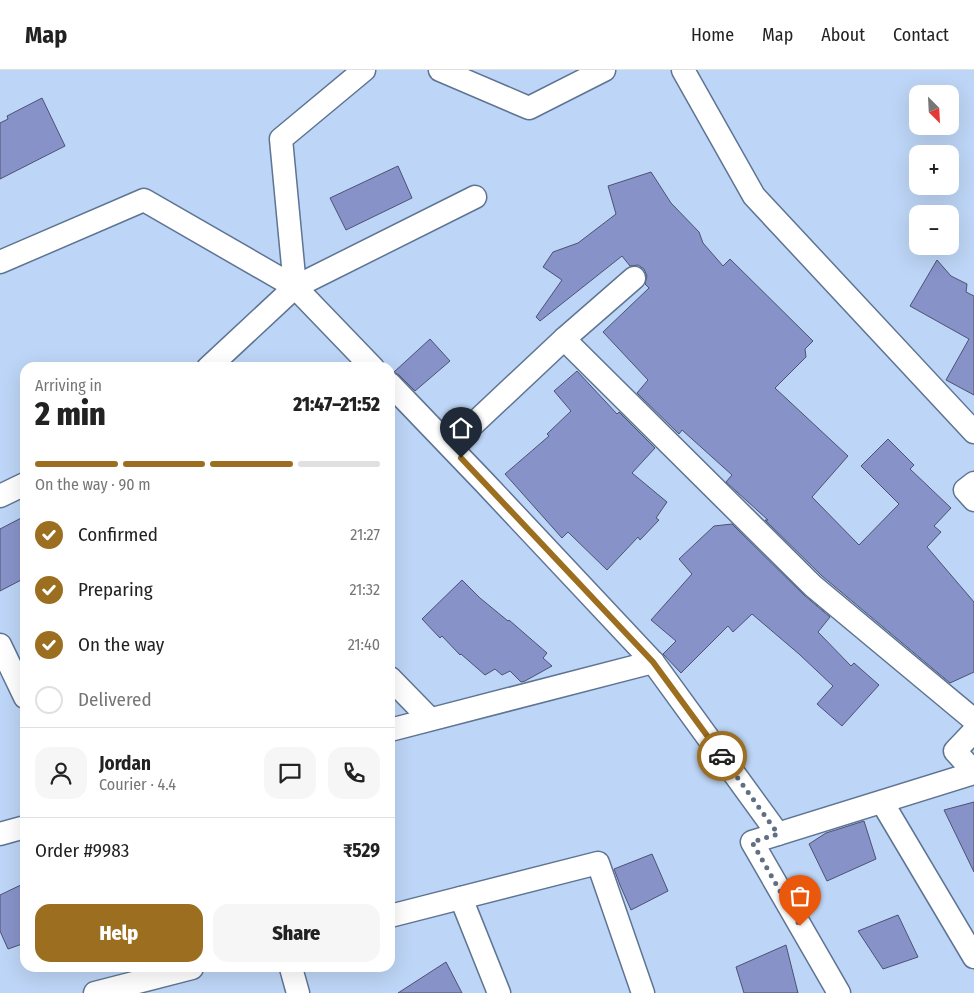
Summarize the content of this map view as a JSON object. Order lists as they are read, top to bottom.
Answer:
{
  "north": "bottom right",
  "page": {
    "header": "Map",
    "nav": [
      "Home",
      "Map",
      "About",
      "Contact"
    ],
    "map_buttons": ["+", "−"],
    "heading": ["2 min", "Arriving in", "21:47–21:52"],
    "panel": [
      "Jordan",
      "Courier · 4.4",
      "Order #9983",
      "₹529"
    ],
    "bar": "On the way · 90 m",
    "list": [
      ["Confirmed", "21:27"],
      ["Preparing", "21:32"],
      ["On the way", "21:40"],
      "Delivered"
    ],
    "buttons": ["Help", "Share"]
  }
}
